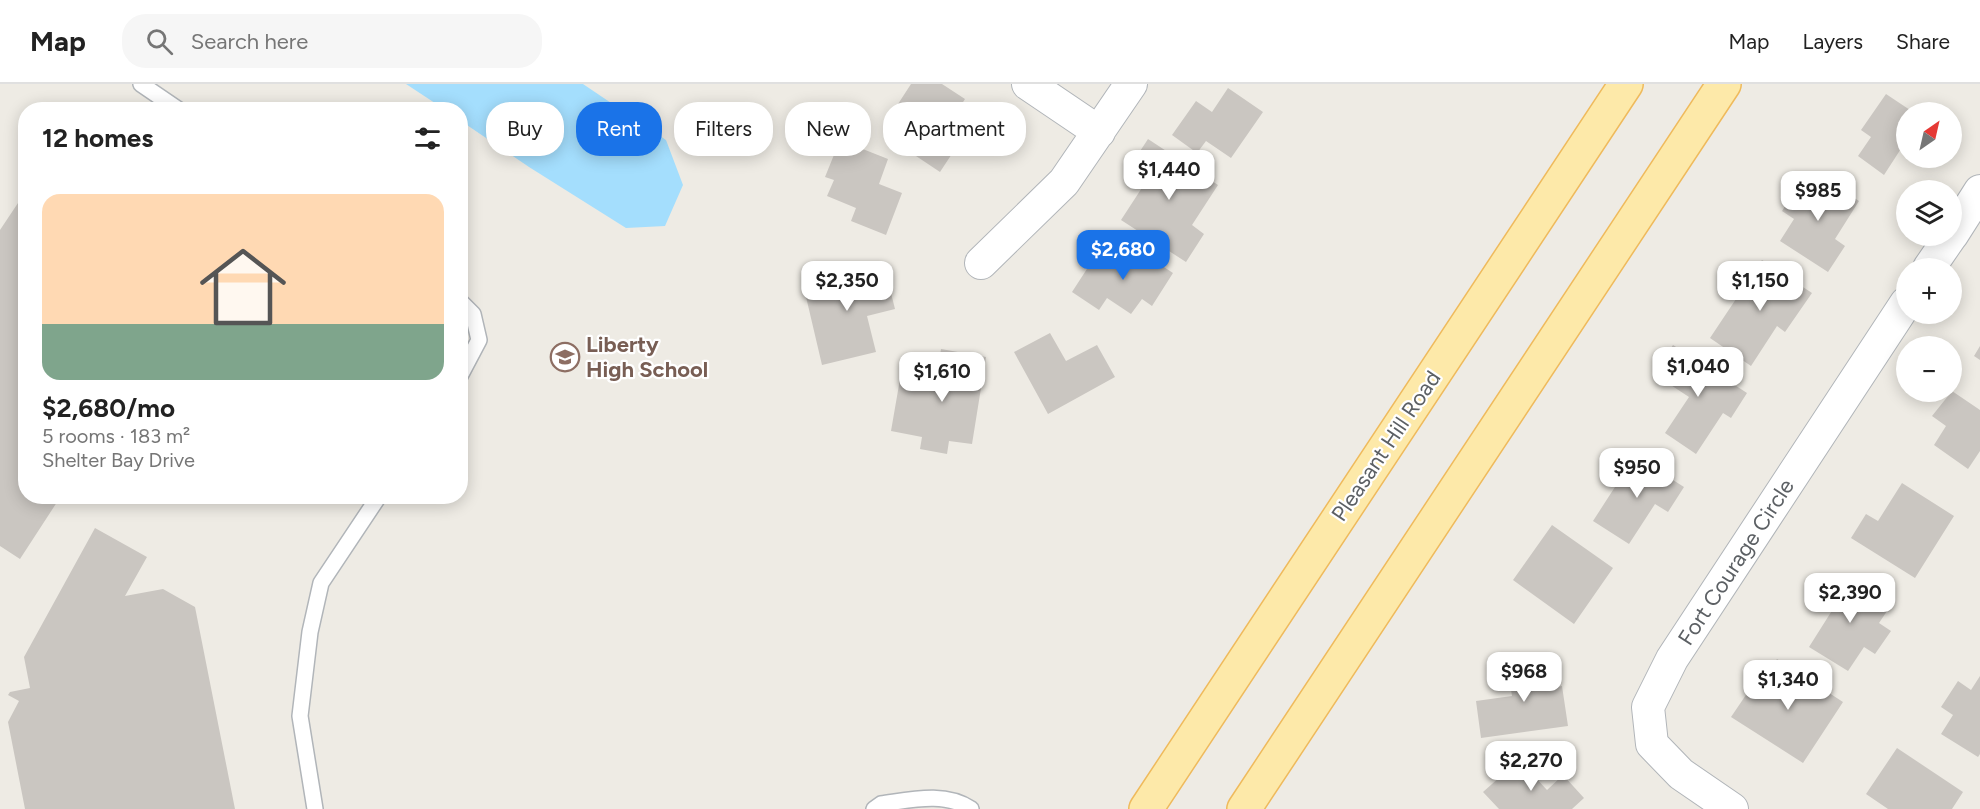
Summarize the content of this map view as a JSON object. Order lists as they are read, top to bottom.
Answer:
{
  "streets": {
    "main road": ["Pleasant Hill Road"],
    "street": ["Fort Courage Circle"]
  },
  "places": {
    "school or university": ["Liberty High School"]
  },
  "north": "top right",
  "page": {
    "header": "Map",
    "search": "Search here",
    "nav": ["Map", "Layers", "Share"],
    "map_buttons": ["+", "−"],
    "chip": [
      "Buy",
      "Rent",
      "Filters",
      "New",
      "Apartment"
    ],
    "heading": "12 homes",
    "price": [
      "$1,440",
      "$985",
      "$2,680",
      "$2,350",
      "$1,150",
      "$1,040",
      "$1,610",
      "$950",
      "$2,390",
      "$968",
      "$1,340",
      "$2,270"
    ],
    "list": [
      {
        "name": "$2,680/mo",
        "note": "5 rooms · 183 m² · Shelter Bay Drive"
      }
    ]
  }
}
